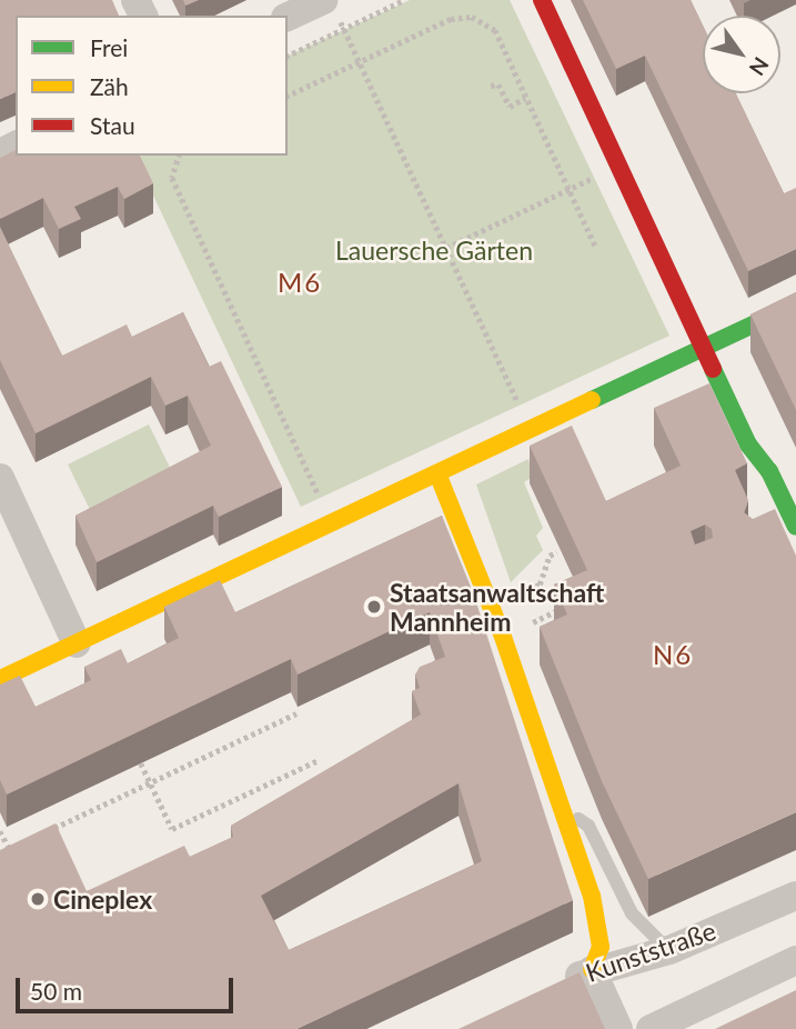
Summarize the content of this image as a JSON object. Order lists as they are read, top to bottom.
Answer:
{
  "streets": {
    "street": ["Kunststraße"]
  },
  "districts": ["M6", "N6"],
  "parks": ["Lauersche Gärten"],
  "places": ["Staatsanwaltschaft Mannheim", "Cineplex"],
  "legend": ["Frei", "Zäh", "Stau"],
  "scale_bar": "50 m",
  "north": "bottom right"
}
